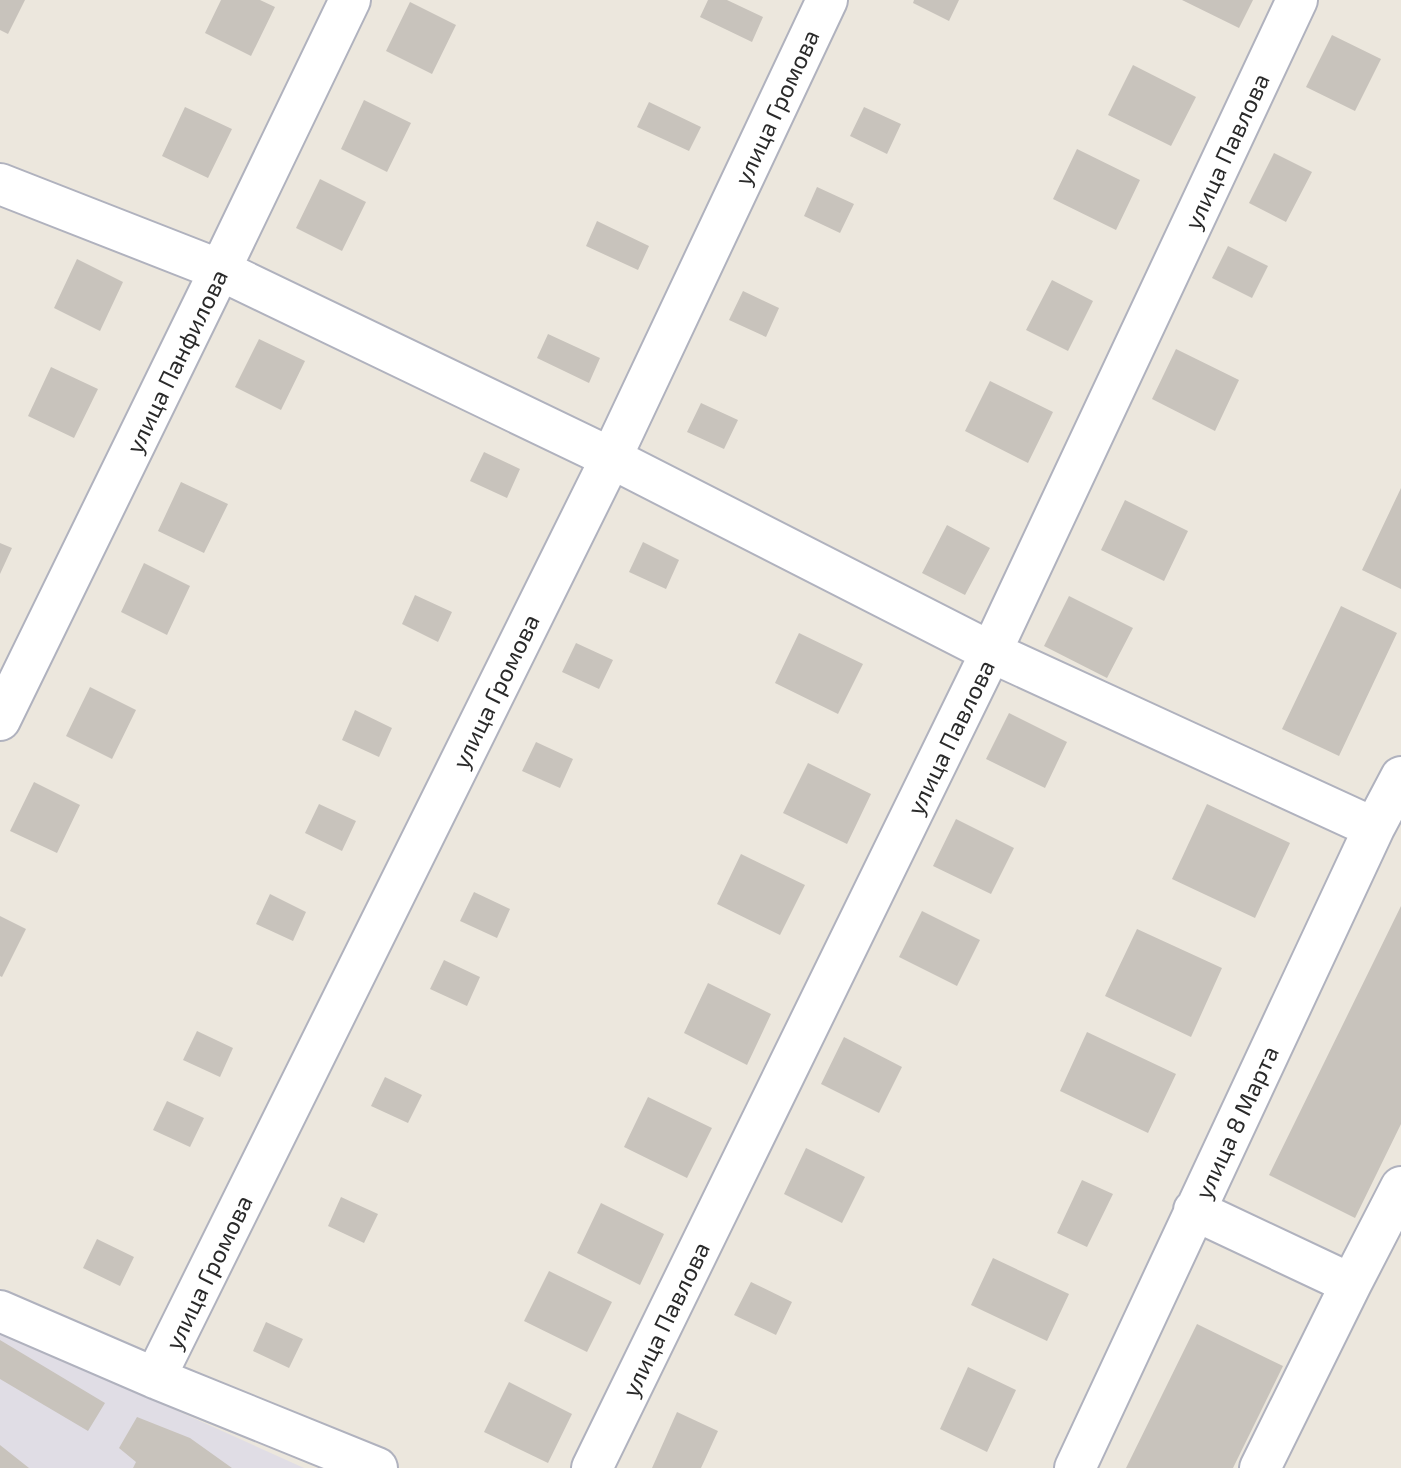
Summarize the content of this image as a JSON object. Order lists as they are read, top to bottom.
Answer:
{
  "streets": {
    "street": [
      "улица Громова",
      "улица Павлова",
      "улица Панфилова",
      "улица 8 Марта"
    ]
  }
}
